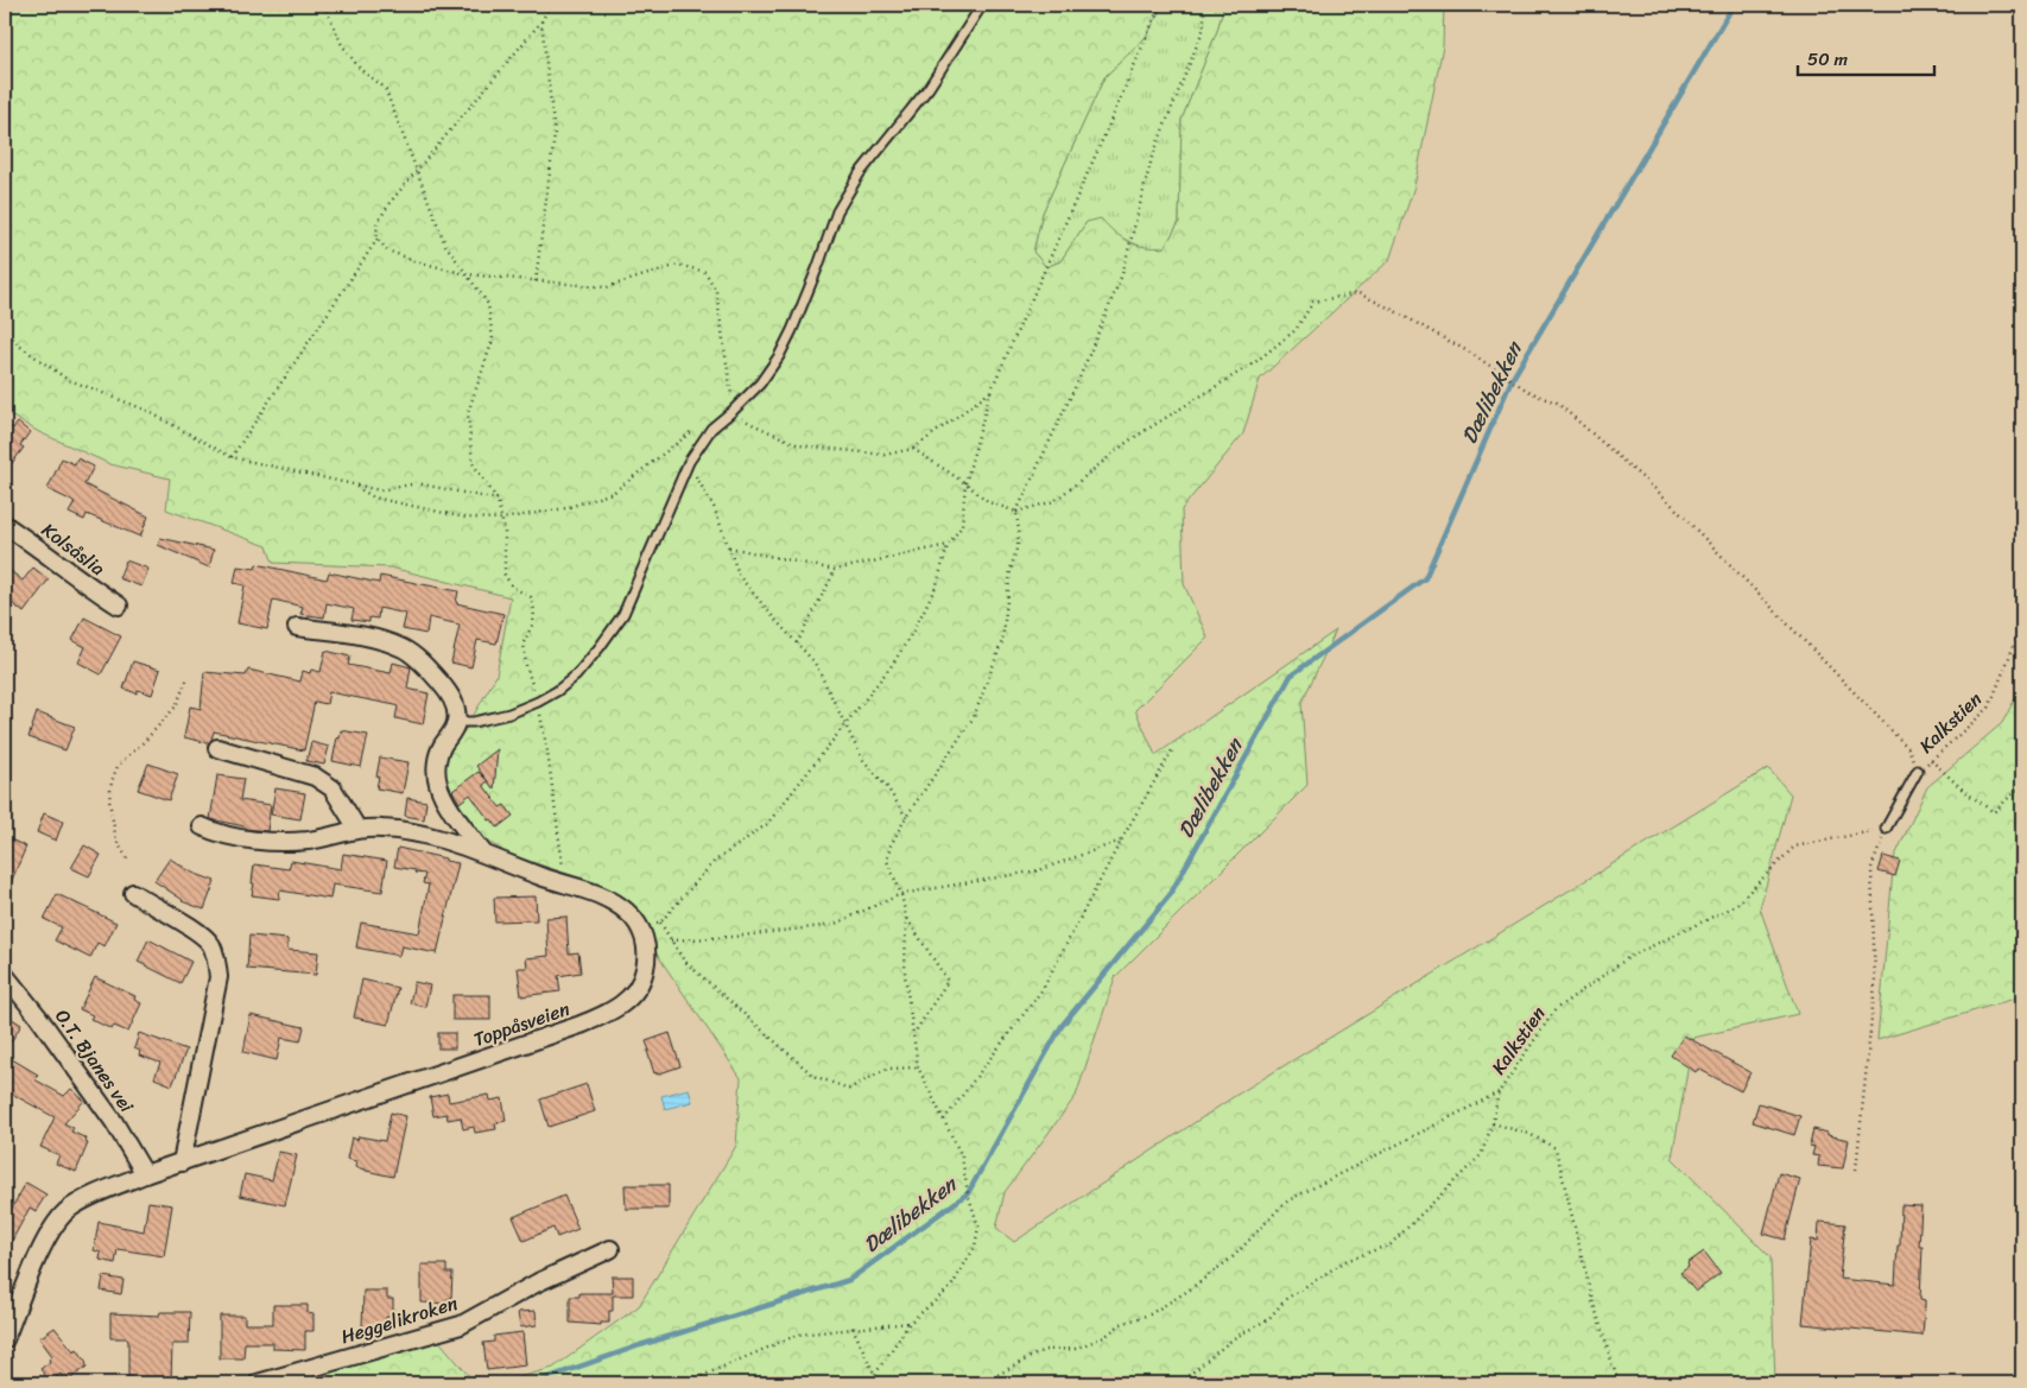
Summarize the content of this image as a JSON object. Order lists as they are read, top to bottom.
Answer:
{
  "streets": {
    "street": [
      "Kolsåslia",
      "Toppåsveien",
      "O.T. Bjanes vei",
      "Heggelikroken"
    ],
    "path": ["Kalkstien"]
  },
  "crossings": [
    ["Toppåsveien", "O.T. Bjanes vei"]
  ],
  "water": ["Dælibekken"],
  "scale_bar": "50 m"
}
